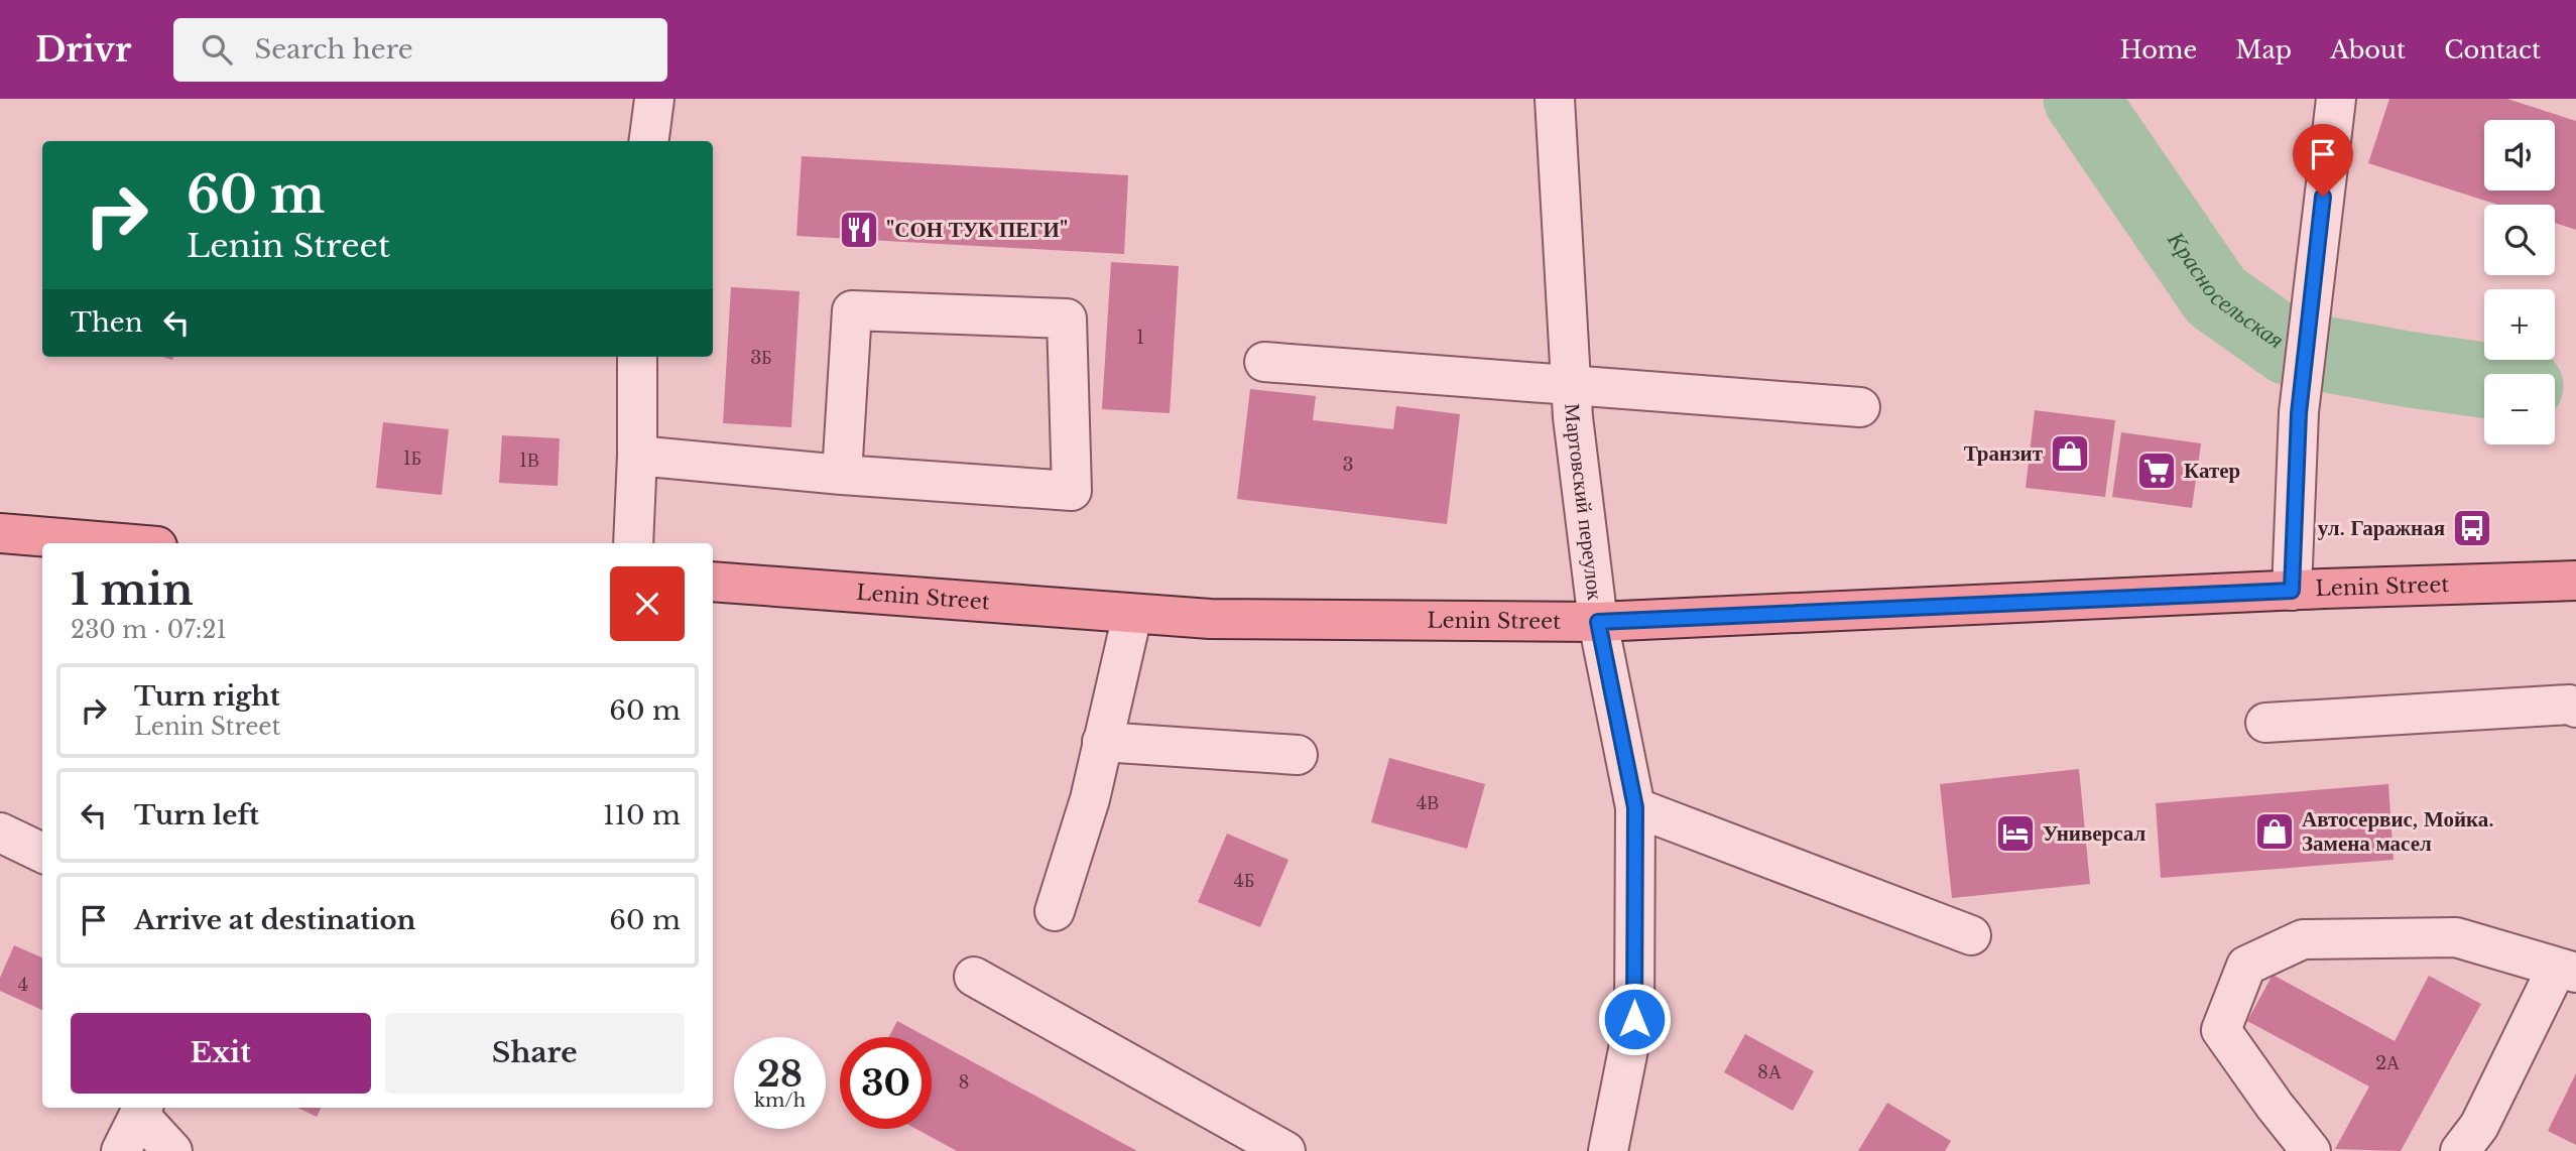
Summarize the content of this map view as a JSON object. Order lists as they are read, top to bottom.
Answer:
{
  "streets": {
    "main road": ["Lenin Street"],
    "street": ["Мартовский переулок"]
  },
  "crossings": [
    ["Мартовский переулок", "Lenin Street"]
  ],
  "water": ["Красносельская"],
  "places": {
    "restaurant": ["\"СОН ТУК ПЕГИ\""],
    "shop": ["Транзит", "Автосервис, Мойка. Замена масел"],
    "supermarket": ["Катер"],
    "bus stop": ["ул. Гаражная"],
    "hotel": ["Универсал"]
  },
  "house_numbers": [
    "1",
    "3Б",
    "1Б",
    "1В",
    "3",
    "4В",
    "4Б",
    "4",
    "2А",
    "8А",
    "8"
  ],
  "page": {
    "header": "Drivr",
    "search": "Search here",
    "nav": [
      "Home",
      "Map",
      "About",
      "Contact"
    ],
    "map_buttons": ["+", "−"],
    "turn": ["60 m", "Lenin Street"],
    "then": "Then",
    "heading": ["1 min", "230 m · 07:21"],
    "list": [
      {
        "name": "Turn right",
        "note": "Lenin Street",
        "value": "60 m"
      },
      {
        "name": "Turn left",
        "value": "110 m"
      },
      {
        "name": "Arrive at destination",
        "value": "60 m"
      }
    ],
    "buttons": ["Exit", "Share"],
    "speed": "28 km/h",
    "limit": "30"
  }
}
